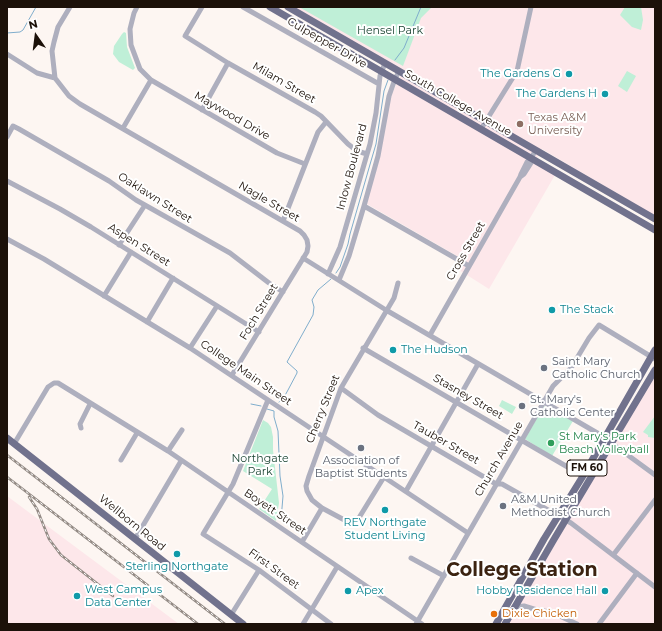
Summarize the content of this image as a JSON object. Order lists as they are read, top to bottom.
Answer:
{
  "streets": {
    "main road": ["South College Avenue", "FM 60", "Wellborn Road"],
    "street": [
      "Culpepper Drive",
      "Milam Street",
      "Maywood Drive",
      "Inlow Boulevard",
      "Oaklawn Street",
      "Nagle Street",
      "Aspen Street",
      "Cross Street",
      "Foch Street",
      "College Main Street",
      "Stasney Street",
      "Cherry Street",
      "Tauber Street",
      "Church Avenue",
      "Boyett Street",
      "First Street"
    ]
  },
  "crossings": [
    ["Culpepper Drive", "Inlow Boulevard"],
    ["Milam Street", "Inlow Boulevard"],
    ["South College Avenue", "Inlow Boulevard"],
    ["South College Avenue", "Cross Street"],
    ["Oaklawn Street", "Foch Street"],
    ["Nagle Street", "Foch Street"],
    ["Aspen Street", "Foch Street"],
    ["Foch Street", "College Main Street"],
    ["College Main Street", "Cherry Street"],
    ["College Main Street", "Church Avenue"],
    ["Stasney Street", "Cherry Street"],
    ["Stasney Street", "Church Avenue"],
    ["Stasney Street", "FM 60"],
    ["Cherry Street", "Tauber Street"],
    ["Tauber Street", "Church Avenue"],
    ["Tauber Street", "FM 60"],
    ["Church Avenue", "FM 60"],
    ["Church Avenue", "Boyett Street"],
    ["Boyett Street", "Wellborn Road"],
    ["Boyett Street", "First Street"]
  ],
  "districts": ["College Station"],
  "parks": ["Hensel Park", "Northgate Park"],
  "places": [
    "The Gardens G",
    "The Gardens H",
    "Texas A&M University",
    "The Stack",
    "The Hudson",
    "Saint Mary Catholic Church",
    "St. Mary's Catholic Center",
    "St Mary's Park Beach Volleyball",
    "Association of Baptist Students",
    "A&M United Methodist Church",
    "REV Northgate Student Living",
    "Sterling Northgate",
    "Apex",
    "Hobby Residence Hall",
    "West Campus Data Center",
    "Dixie Chicken"
  ],
  "north": "top"
}
